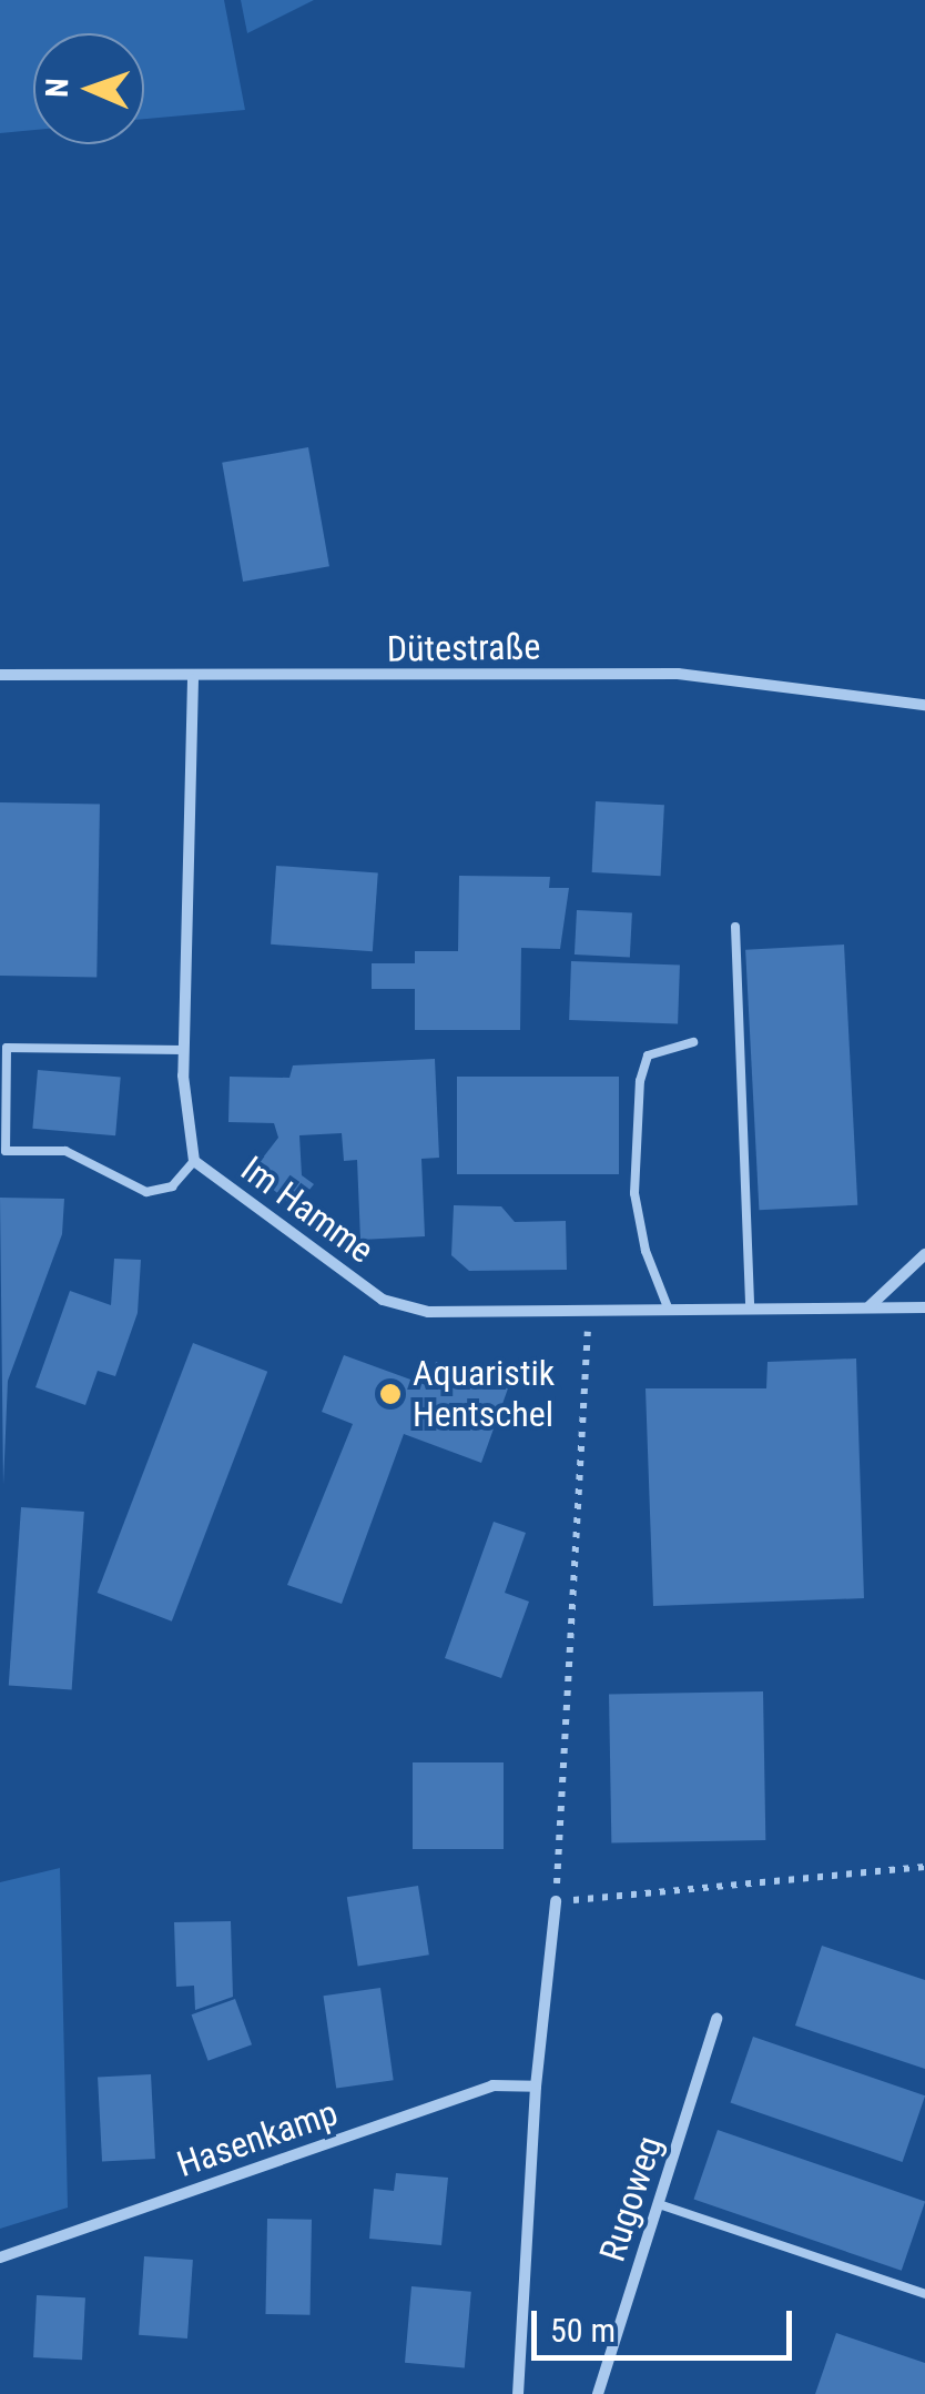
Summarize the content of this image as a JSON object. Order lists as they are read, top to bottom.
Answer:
{
  "streets": {
    "street": [
      "Dütestraße",
      "Im Hamme",
      "Hasenkamp",
      "Rugoweg"
    ]
  },
  "crossings": [
    ["Dütestraße", "Im Hamme"]
  ],
  "places": ["Aquaristik Hentschel"],
  "scale_bar": "50 m",
  "north": "left"
}
